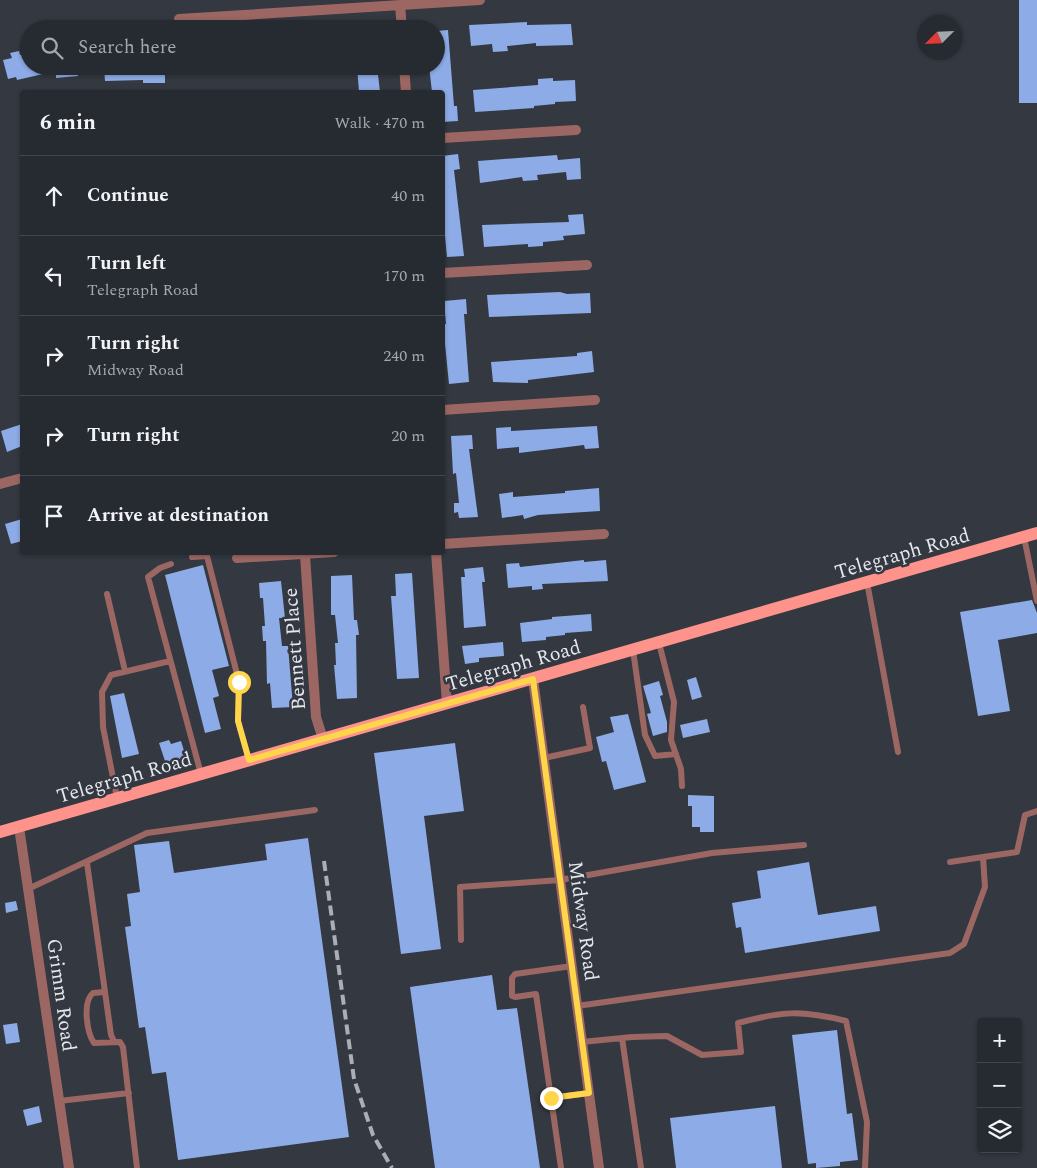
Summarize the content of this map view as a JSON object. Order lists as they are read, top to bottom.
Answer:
{
  "streets": {
    "main road": ["Telegraph Road"],
    "street": ["Bennett Place", "Midway Road", "Grimm Road"]
  },
  "crossings": [
    ["Telegraph Road", "Bennett Place"],
    ["Telegraph Road", "Midway Road"],
    ["Telegraph Road", "Grimm Road"]
  ],
  "north": "bottom left",
  "page": {
    "search": "Search here",
    "heading": ["6 min", "Walk · 470 m"],
    "list": [
      ["Continue", "40 m"],
      ["Turn left", "Telegraph Road", "170 m"],
      ["Turn right", "Midway Road", "240 m"],
      ["Turn right", "20 m"],
      "Arrive at destination"
    ],
    "map_buttons": ["+", "−"]
  }
}
